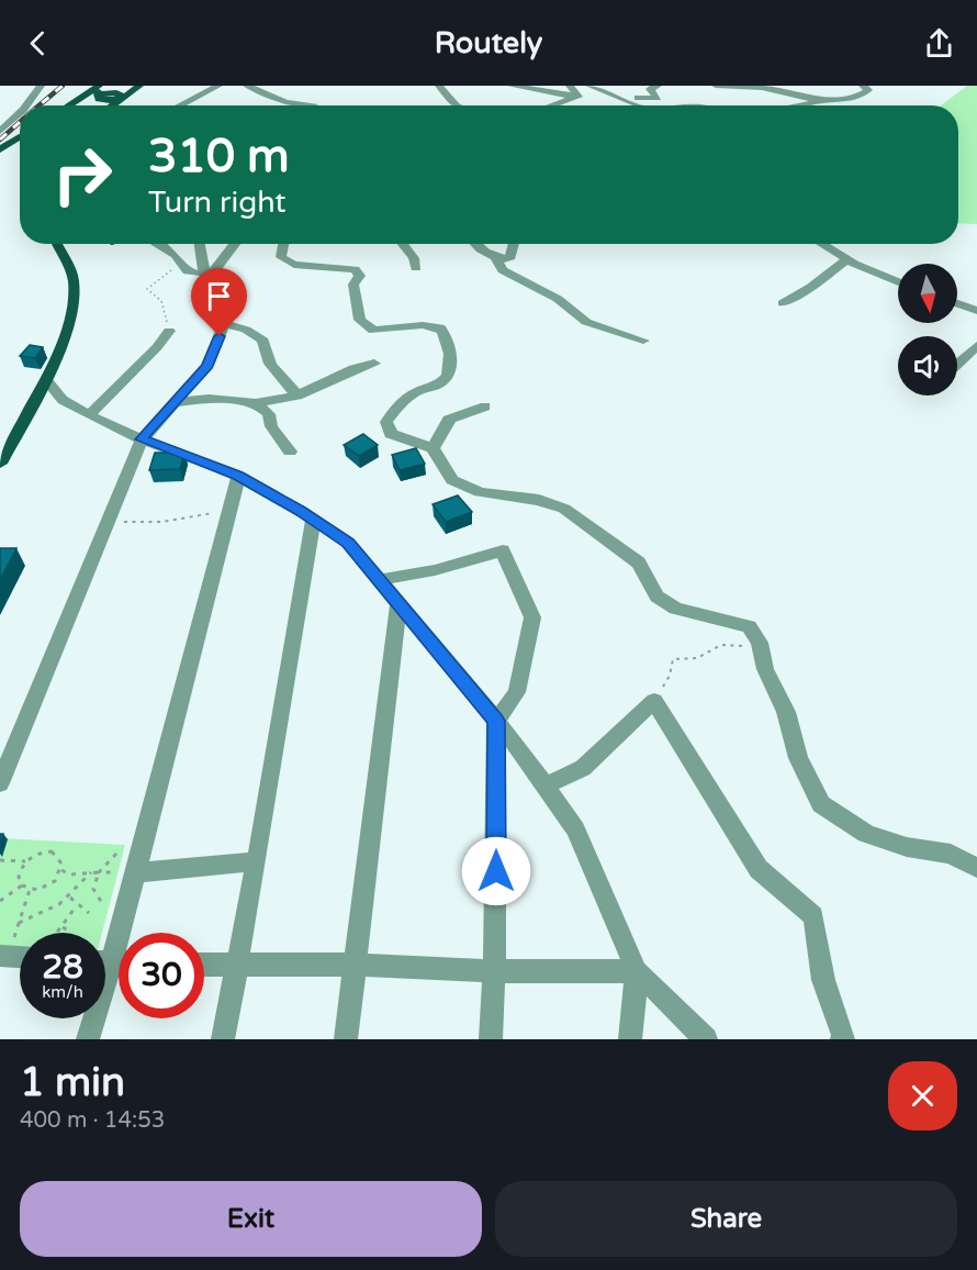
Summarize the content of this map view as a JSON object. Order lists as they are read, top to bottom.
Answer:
{
  "north": "bottom",
  "page": {
    "header": "Routely",
    "turn": ["310 m", "Turn right"],
    "speed": "28 km/h",
    "limit": "30",
    "heading": ["1 min", "400 m · 14:53"],
    "buttons": ["Exit", "Share"]
  }
}
